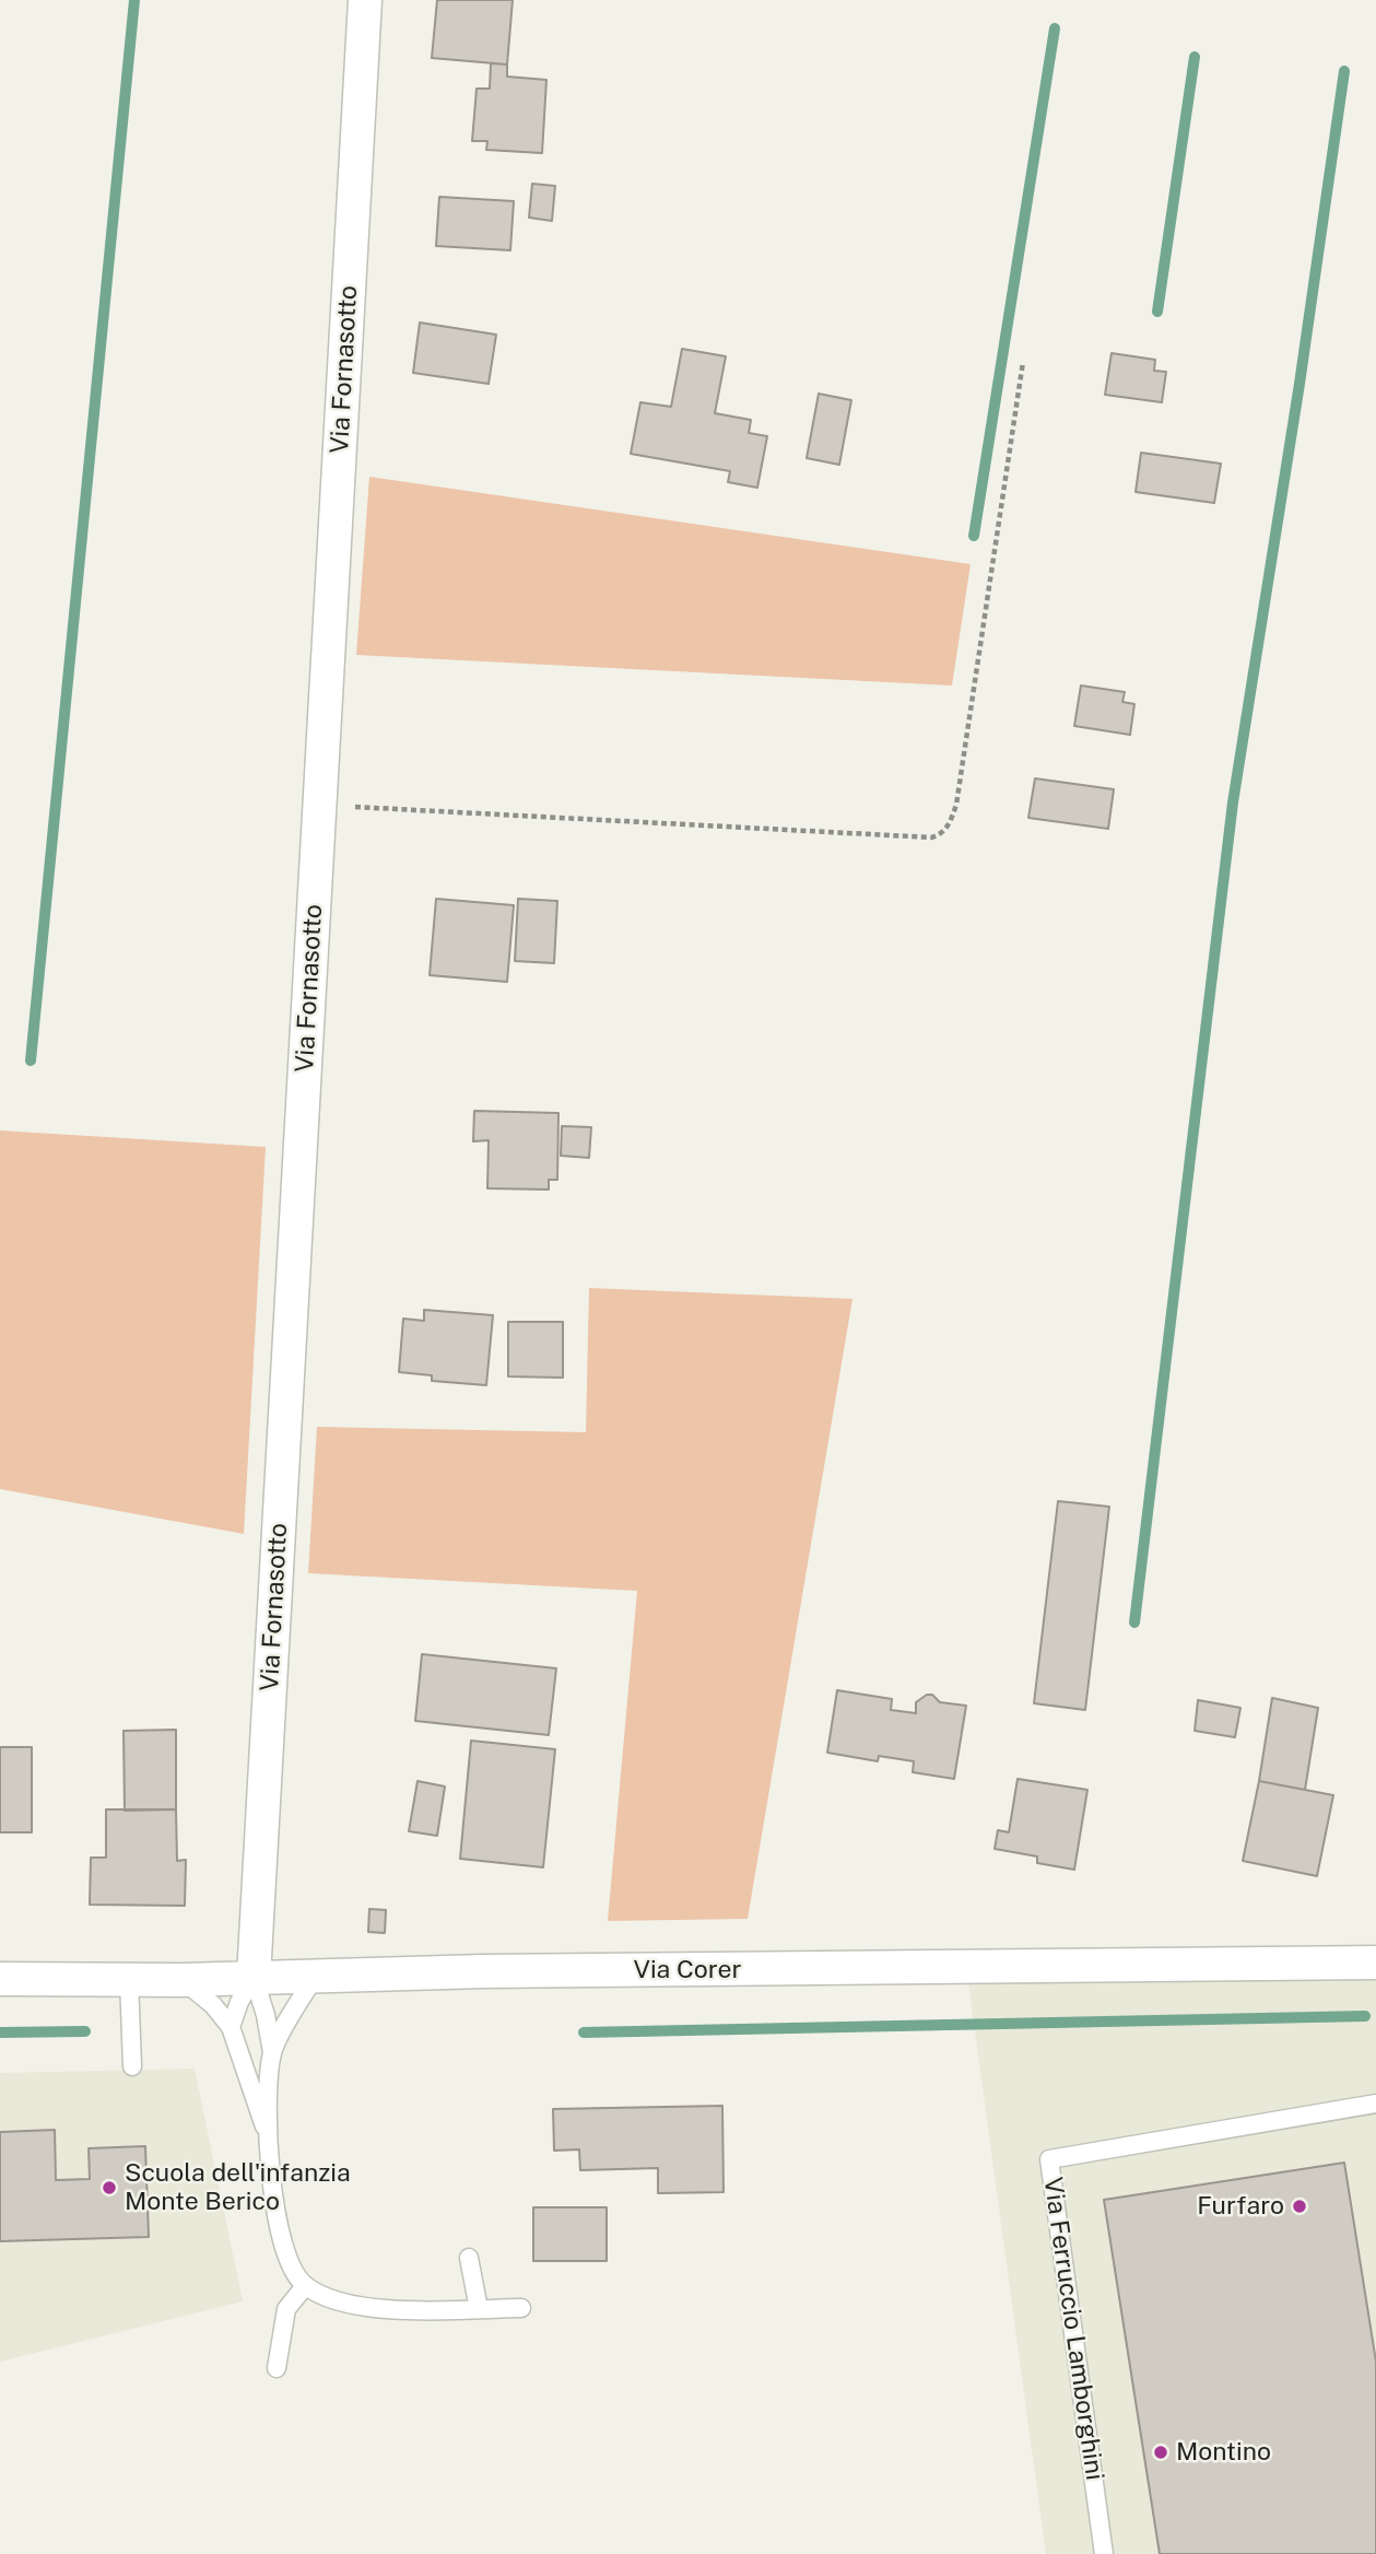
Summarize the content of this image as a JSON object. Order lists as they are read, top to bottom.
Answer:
{
  "streets": {
    "street": ["Via Fornasotto", "Via Corer"],
    "lane": ["Via Ferruccio Lamborghini"]
  },
  "crossings": [
    ["Via Fornasotto", "Via Corer"]
  ],
  "places": ["Scuola dell'infanzia Monte Berico", "Furfaro", "Montino"]
}
